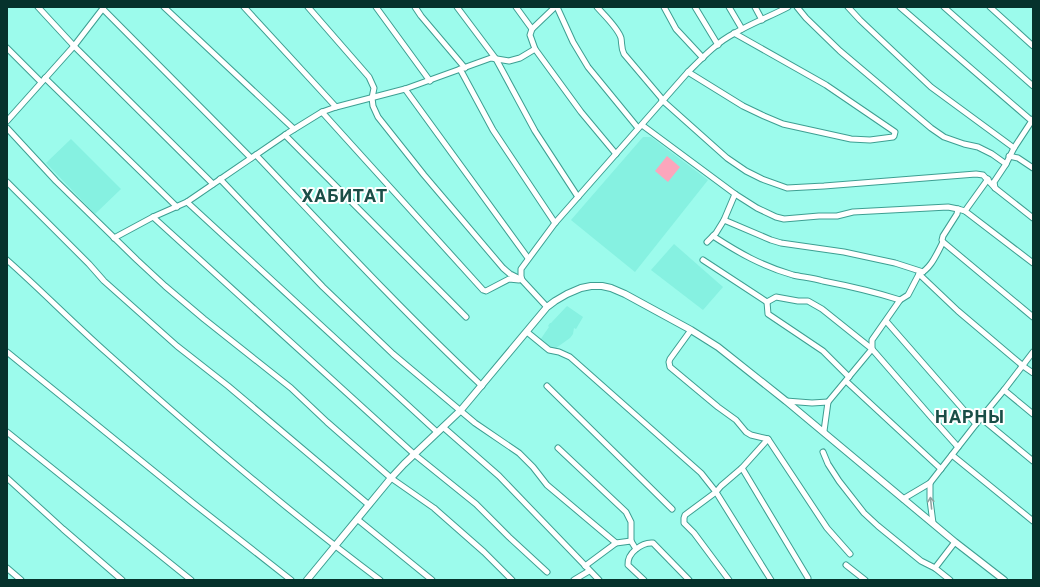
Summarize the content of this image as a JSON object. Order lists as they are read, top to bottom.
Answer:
{
  "districts": ["ХАБИТАТ", "НАРНЫ"]
}
